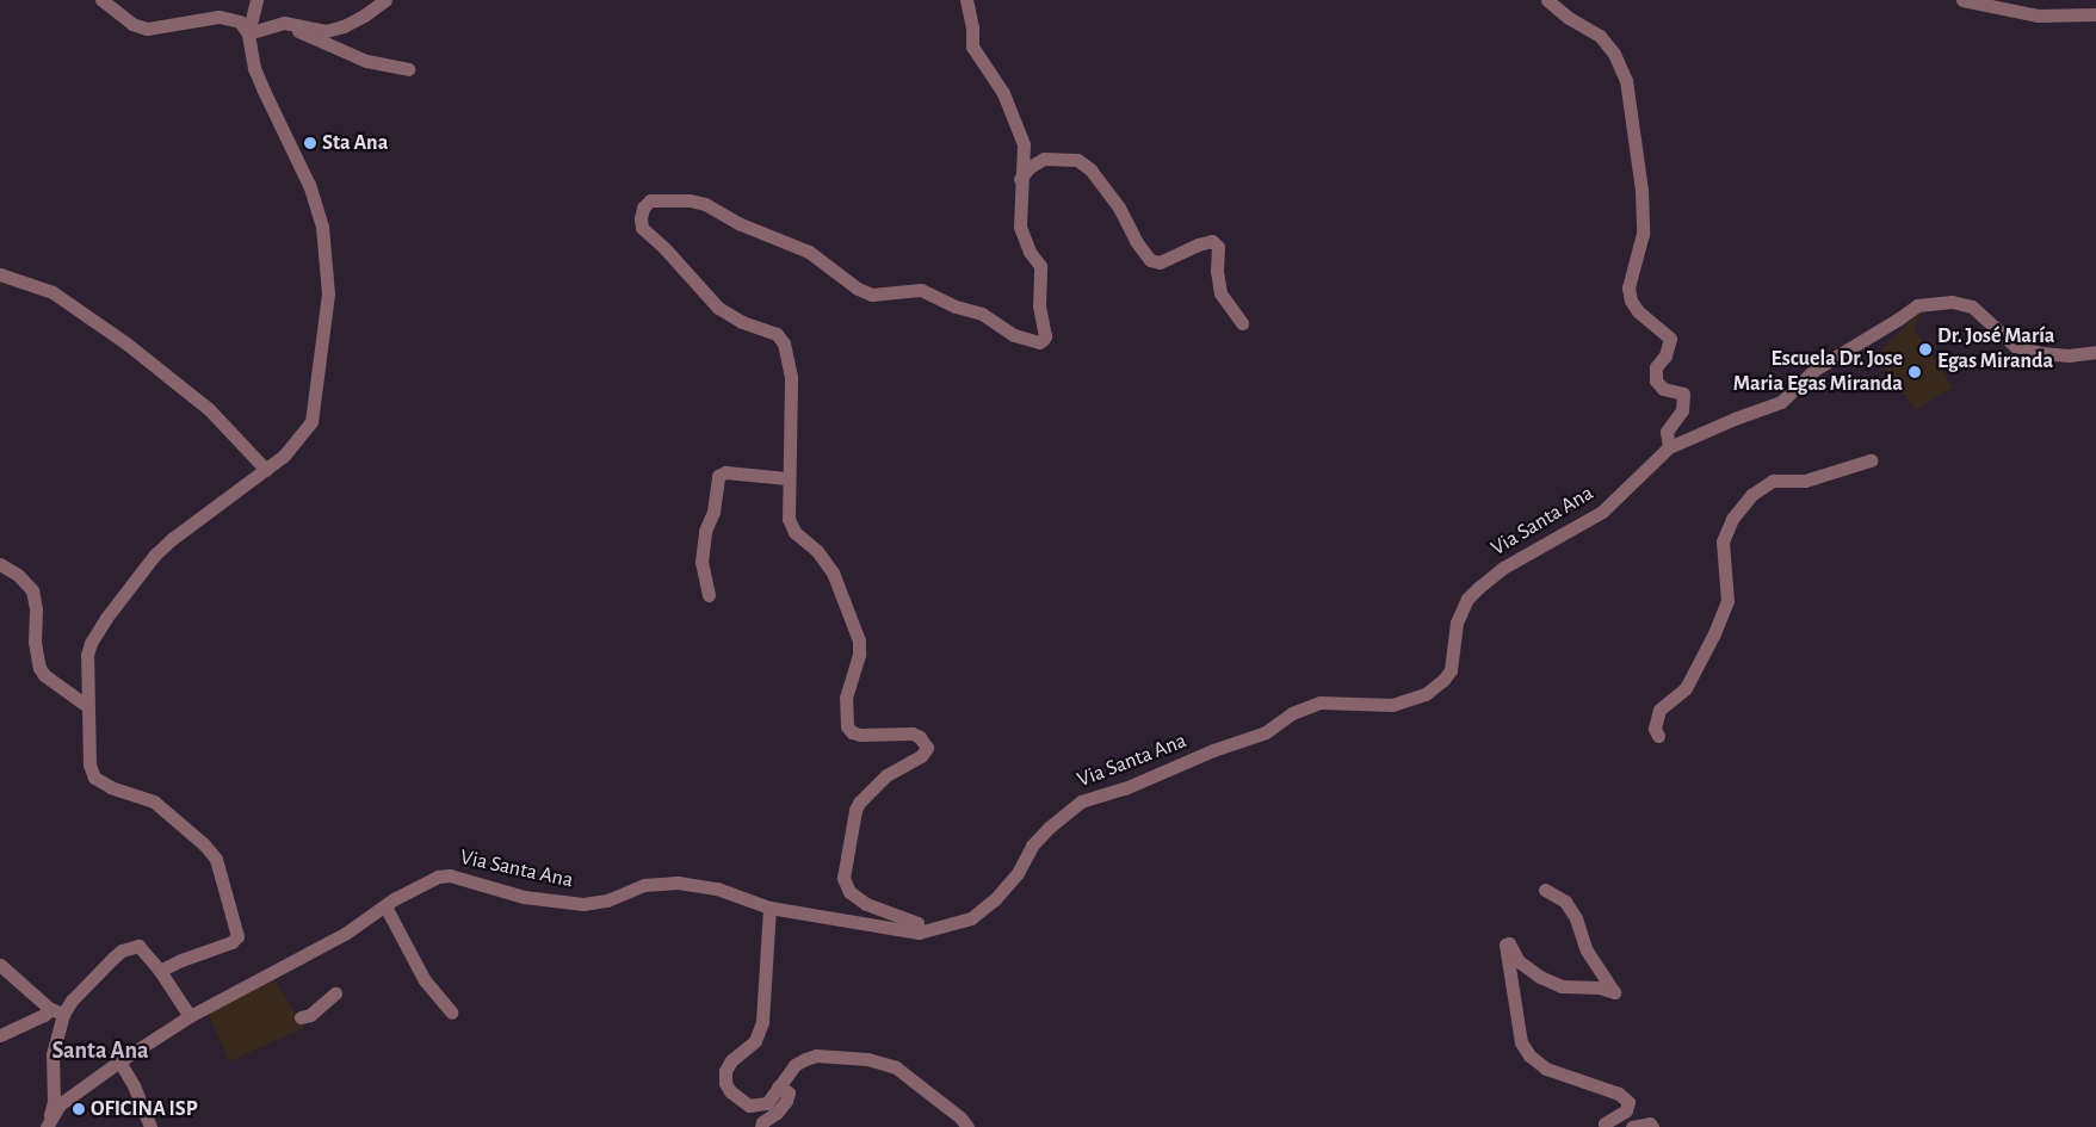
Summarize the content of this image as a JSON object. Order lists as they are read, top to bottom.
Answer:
{
  "streets": {
    "street": ["Via Santa Ana"]
  },
  "districts": ["Santa Ana"],
  "places": [
    "Sta Ana",
    "Dr. José María Egas Miranda",
    "Escuela Dr. Jose Maria Egas Miranda",
    "OFICINA ISP"
  ]
}
